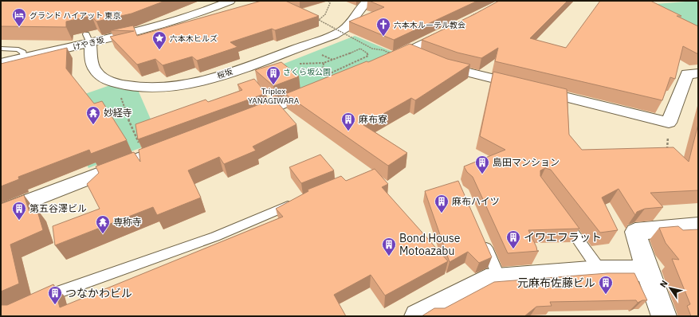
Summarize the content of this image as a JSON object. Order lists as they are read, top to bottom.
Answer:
{
  "streets": {
    "street": ["けやき坂", "桜坂"]
  },
  "crossings": [
    ["けやき坂", "桜坂"]
  ],
  "parks": ["さくら坂公園"],
  "places": {
    "hotel": ["グランド ハイアット 東京"],
    "church": ["六本木ルーテル教会"],
    "place": ["六本木ヒルズ"],
    "building": [
      "Triplex YANAGIWARA",
      "麻布寮",
      "島田マンション",
      "麻布ハイツ",
      "第五谷澤ビル",
      "イワエフラット",
      "Bond House Motoazabu",
      "元麻布佐藤ビル",
      "つなかわビル"
    ],
    "temple": ["妙経寺", "専称寺"]
  },
  "north": "top left"
}
